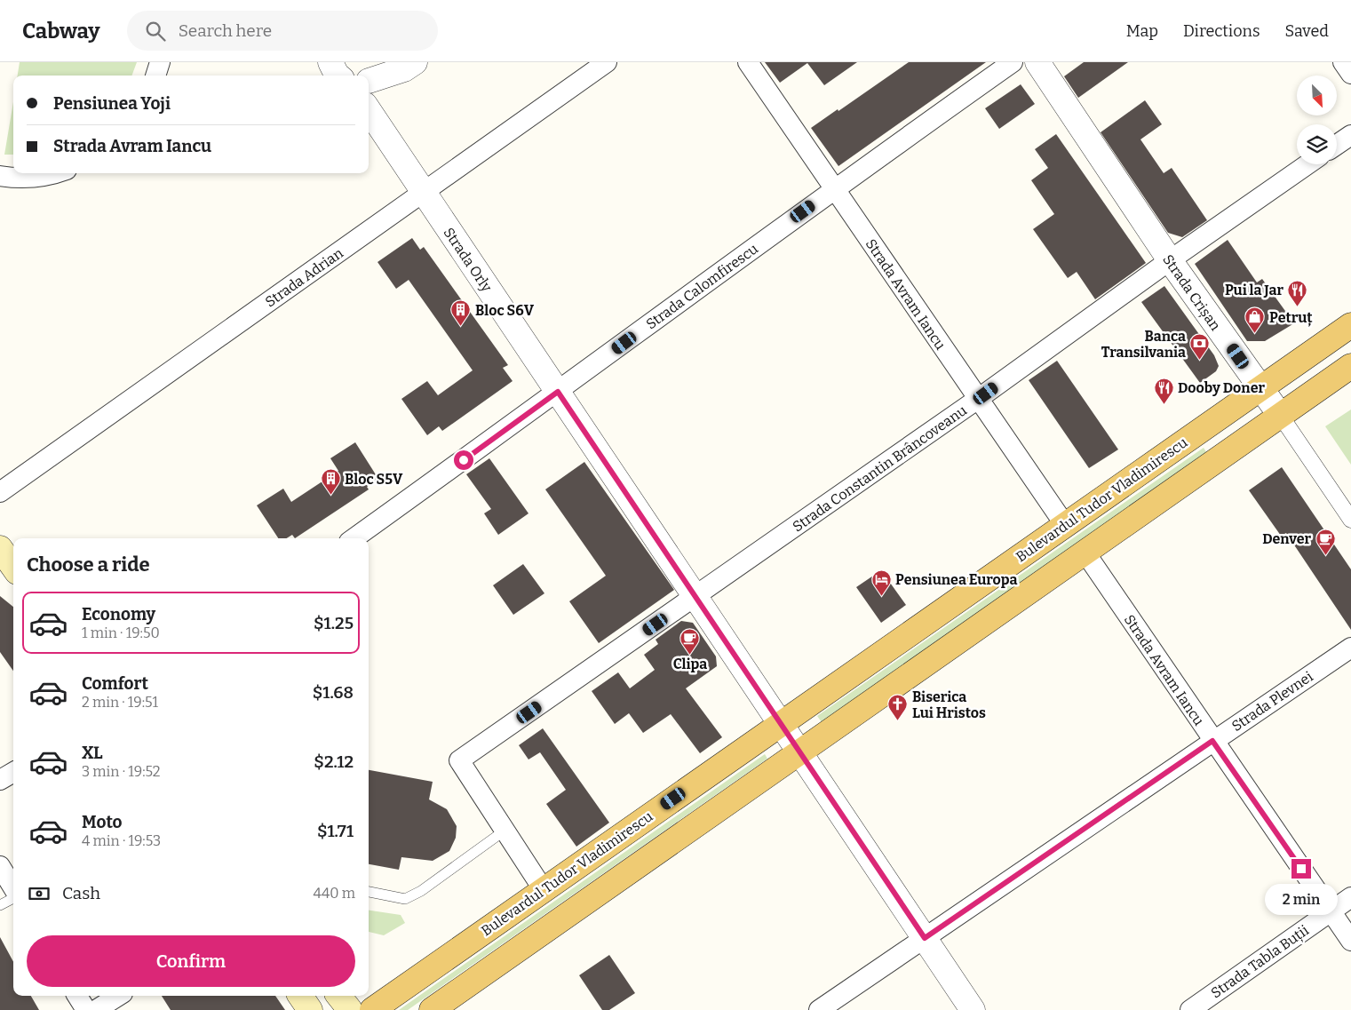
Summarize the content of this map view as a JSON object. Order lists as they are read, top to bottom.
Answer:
{
  "streets": {
    "main road": ["Bulevardul Tudor Vladimirescu"],
    "street": [
      "Strada Orly",
      "Strada Adrian",
      "Strada Calomfirescu",
      "Strada Crișan",
      "Strada Avram Iancu",
      "Strada Constantin Brâncoveanu",
      "Strada Plevnei",
      "Strada Tabla Buții"
    ]
  },
  "crossings": [
    ["Strada Orly", "Strada Adrian"],
    ["Strada Orly", "Strada Calomfirescu"],
    ["Strada Orly", "Strada Constantin Brâncoveanu"],
    ["Strada Orly", "Bulevardul Tudor Vladimirescu"],
    ["Strada Orly", "Strada Plevnei"],
    ["Strada Calomfirescu", "Strada Avram Iancu"],
    ["Strada Crișan", "Strada Constantin Brâncoveanu"],
    ["Strada Crișan", "Bulevardul Tudor Vladimirescu"],
    ["Strada Avram Iancu", "Strada Constantin Brâncoveanu"],
    ["Strada Avram Iancu", "Bulevardul Tudor Vladimirescu"],
    ["Strada Avram Iancu", "Strada Plevnei"],
    ["Strada Avram Iancu", "Strada Tabla Buții"]
  ],
  "places": {
    "restaurant": ["Pui la Jar", "Dooby Doner"],
    "building": ["Bloc S6V", "Bloc S5V"],
    "shop": ["Petruț"],
    "bank": ["Banca Transilvania"],
    "cafe": ["Denver", "Clipa"],
    "hotel": ["Pensiunea Europa"],
    "church": ["Biserica Lui Hristos"]
  },
  "north": "bottom right",
  "page": {
    "header": "Cabway",
    "search": "Search here",
    "nav": ["Map", "Directions", "Saved"],
    "banner": ["Pensiunea Yoji", "Strada Avram Iancu"],
    "heading": "Choose a ride",
    "list": [
      {
        "name": "Economy",
        "note": "1 min · 19:50",
        "value": "$1.25"
      },
      {
        "name": "Comfort",
        "note": "2 min · 19:51",
        "value": "$1.68"
      },
      {
        "name": "XL",
        "note": "3 min · 19:52",
        "value": "$2.12"
      },
      {
        "name": "Moto",
        "note": "4 min · 19:53",
        "value": "$1.71"
      }
    ],
    "pay": ["Cash", "440 m"],
    "bubble": "2 min",
    "buttons": "Confirm"
  }
}
